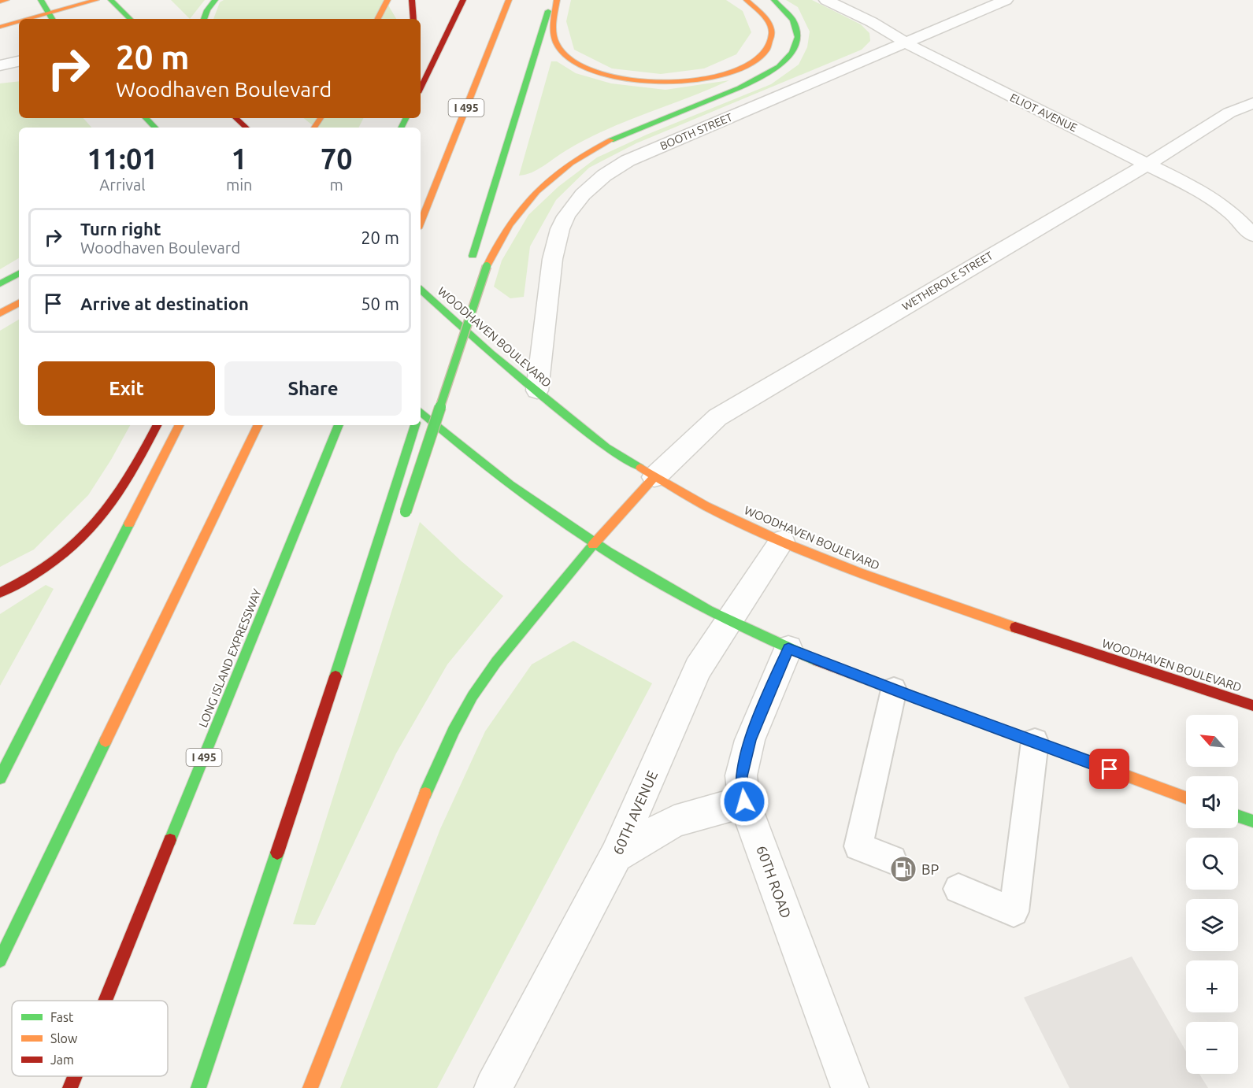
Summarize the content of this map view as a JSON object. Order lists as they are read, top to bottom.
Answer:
{
  "streets": {
    "main road": ["I 495", "WOODHAVEN BOULEVARD", "LONG ISLAND EXPRESSWAY"],
    "street": [
      "ELIOT AVENUE",
      "BOOTH STREET",
      "WETHEROLE STREET",
      "60TH AVENUE",
      "60TH ROAD"
    ]
  },
  "crossings": [
    ["ELIOT AVENUE", "BOOTH STREET"],
    ["ELIOT AVENUE", "WETHEROLE STREET"],
    ["BOOTH STREET", "WOODHAVEN BOULEVARD"],
    ["WETHEROLE STREET", "WOODHAVEN BOULEVARD"],
    ["WOODHAVEN BOULEVARD", "60TH AVENUE"]
  ],
  "places": {
    "fuel station": ["BP"]
  },
  "legend": ["Fast", "Slow", "Jam"],
  "north": "top left",
  "page": {
    "turn": ["20 m", "Woodhaven Boulevard"],
    "eta": [
      "11:01",
      "Arrival",
      "1",
      "min",
      "70",
      "m"
    ],
    "list": [
      {
        "name": "Turn right",
        "note": "Woodhaven Boulevard",
        "value": "20 m"
      },
      {
        "name": "Arrive at destination",
        "value": "50 m"
      }
    ],
    "buttons": ["Exit", "Share"],
    "map_buttons": ["+", "−"]
  }
}
